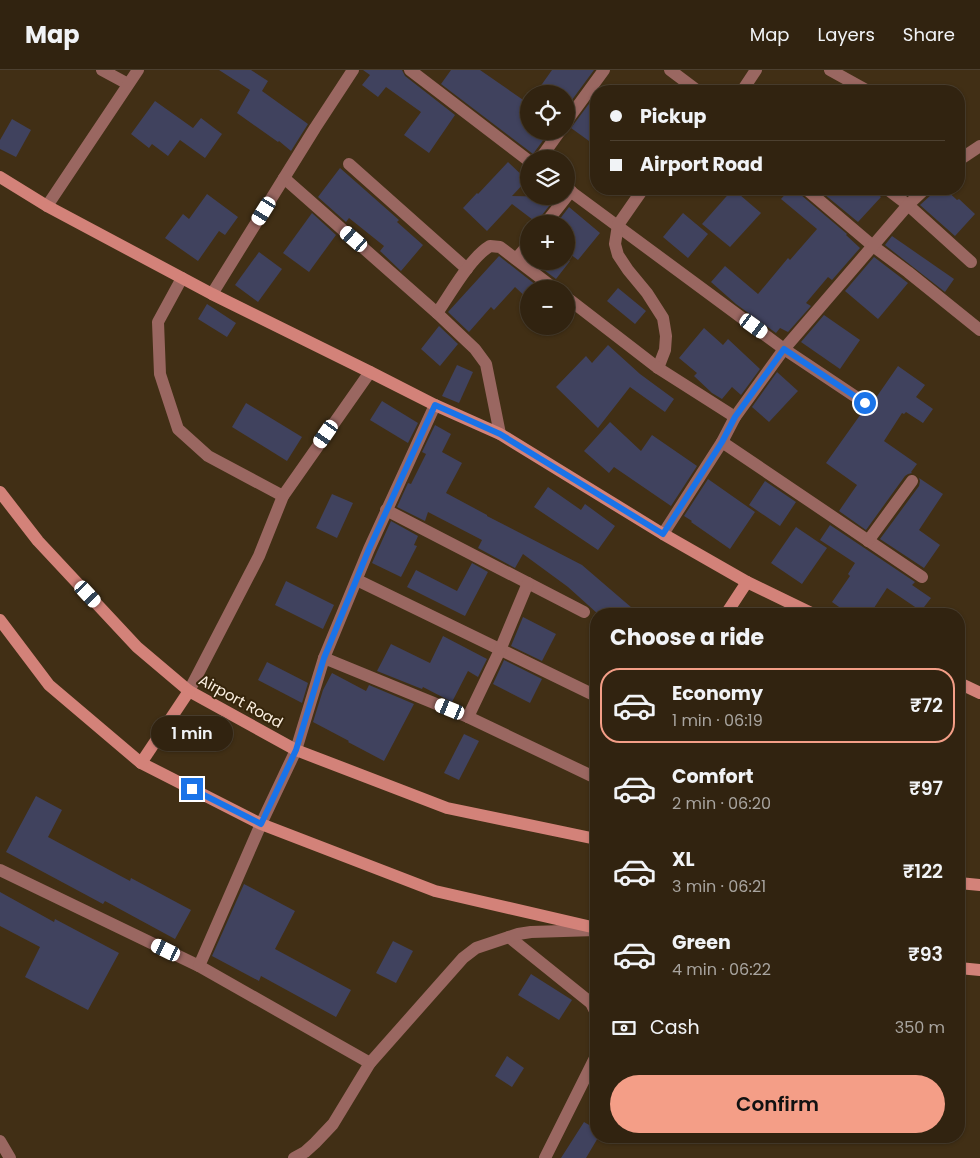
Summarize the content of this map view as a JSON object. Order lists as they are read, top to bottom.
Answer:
{
  "streets": {
    "main road": ["Airport Road"]
  },
  "page": {
    "header": "Map",
    "nav": ["Map", "Layers", "Share"],
    "map_buttons": ["+", "−"],
    "banner": ["Pickup", "Airport Road"],
    "heading": "Choose a ride",
    "list": [
      {
        "name": "Economy",
        "note": "1 min · 06:19",
        "value": "₹72"
      },
      {
        "name": "Comfort",
        "note": "2 min · 06:20",
        "value": "₹97"
      },
      {
        "name": "XL",
        "note": "3 min · 06:21",
        "value": "₹122"
      },
      {
        "name": "Green",
        "note": "4 min · 06:22",
        "value": "₹93"
      }
    ],
    "bubble": "1 min",
    "pay": ["Cash", "350 m"],
    "buttons": "Confirm"
  }
}
